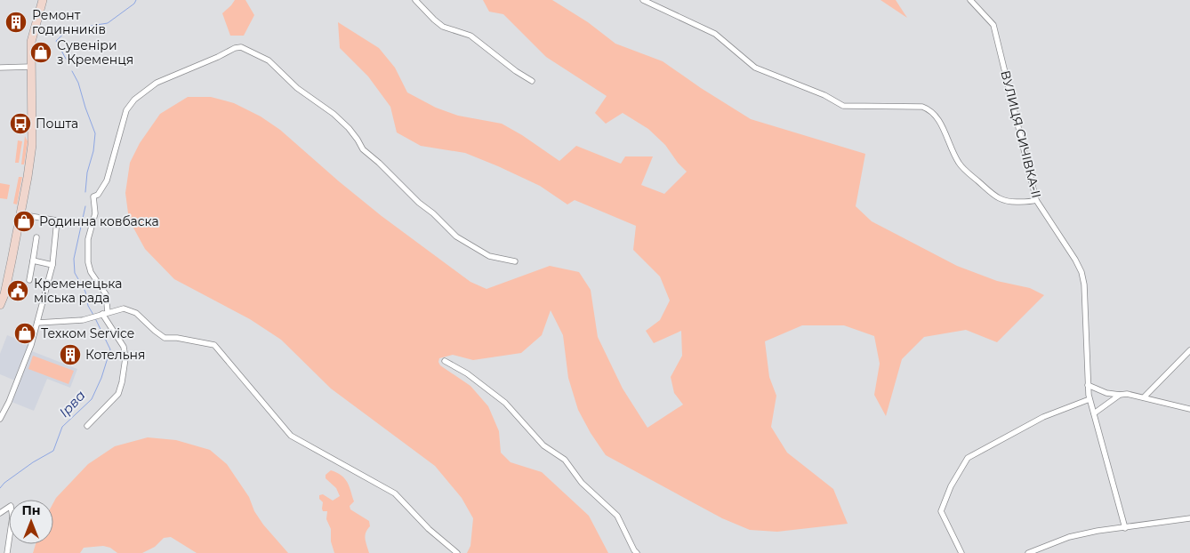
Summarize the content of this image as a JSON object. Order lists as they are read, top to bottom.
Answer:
{
  "streets": {
    "street": ["ВУЛИЦЯ СИЧІВКА-II"]
  },
  "water": ["Ірва"],
  "places": {
    "building": ["Ремонт годинників", "Котельня"],
    "shop": ["Сувеніри з Кременця", "Родинна ковбаска", "Техком Service"],
    "bus stop": ["Пошта"],
    "public building": ["Кременецька міська рада"]
  },
  "north": "top"
}
